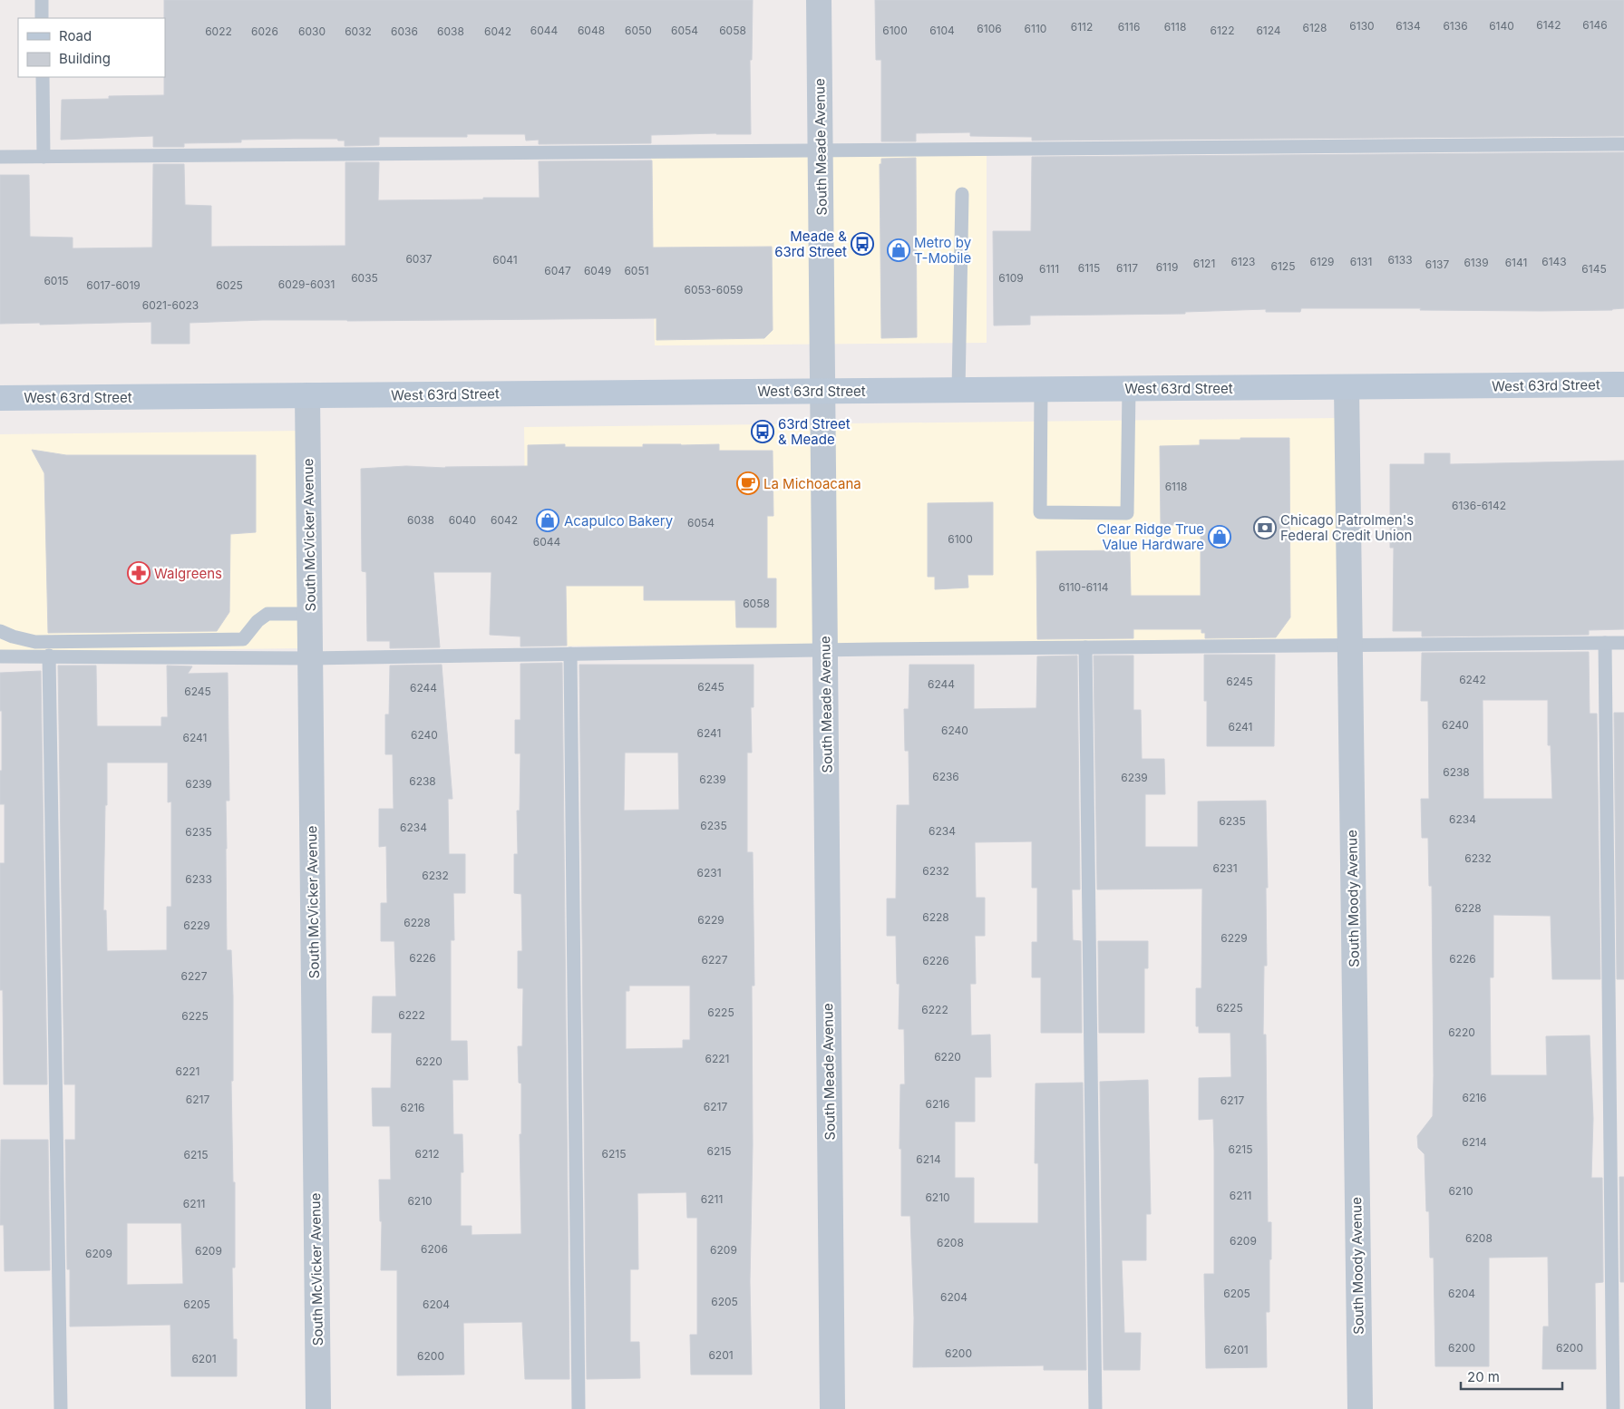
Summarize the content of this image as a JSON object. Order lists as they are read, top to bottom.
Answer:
{
  "streets": {
    "main road": ["West 63rd Street"],
    "street": ["South Meade Avenue", "South McVicker Avenue", "South Moody Avenue"]
  },
  "crossings": [
    ["South Meade Avenue", "West 63rd Street"],
    ["West 63rd Street", "South McVicker Avenue"],
    ["West 63rd Street", "South Moody Avenue"]
  ],
  "places": {
    "bus stop": ["Meade & 63rd Street", "63rd Street & Meade"],
    "shop": ["Metro by T-Mobile", "Acapulco Bakery", "Clear Ridge True Value Hardware"],
    "cafe": ["La Michoacana"],
    "bank": ["Chicago Patrolmen's Federal Credit Union"],
    "pharmacy": ["Walgreens"]
  },
  "house_numbers": [
    "6142",
    "6146",
    "6130",
    "6134",
    "6136",
    "6140",
    "6112",
    "6116",
    "6118",
    "6128",
    "6106",
    "6110",
    "6044",
    "6048",
    "6050",
    "6054",
    "6058",
    "6100",
    "6104",
    "6122",
    "6124",
    "6022",
    "6026",
    "6030",
    "6032",
    "6036",
    "6038",
    "6042",
    "6037",
    "6041",
    "6133",
    "6123",
    "6129",
    "6131",
    "6143",
    "6139",
    "6141",
    "6121",
    "6137",
    "6125",
    "6119",
    "6115",
    "6117",
    "6111",
    "6145",
    "6047",
    "6049",
    "6051",
    "6035",
    "6109",
    "6015",
    "6029-6031",
    "6017-6019",
    "6025",
    "6053-6059",
    "6021-6023",
    "6118",
    "6136-6142",
    "6038",
    "6040",
    "6042",
    "6054",
    "6100",
    "6044",
    "6110-6114",
    "6058",
    "6242",
    "6245",
    "6244",
    "6245",
    "6244",
    "6245",
    "6240",
    "6241",
    "6240",
    "6241",
    "6240",
    "6241",
    "6238",
    "6236",
    "6239",
    "6239",
    "6238",
    "6239",
    "6234",
    "6235",
    "6235",
    "6234",
    "6234",
    "6235",
    "6232",
    "6231",
    "6232",
    "6231",
    "6232",
    "6233",
    "6228",
    "6228",
    "6229",
    "6228",
    "6229",
    "6229",
    "6226",
    "6226",
    "6227",
    "6226",
    "6227",
    "6225",
    "6222",
    "6225",
    "6222",
    "6225",
    "6220",
    "6220",
    "6221",
    "6220",
    "6221",
    "6216",
    "6217",
    "6217",
    "6216",
    "6217",
    "6216",
    "6214",
    "6215",
    "6215",
    "6212",
    "6215",
    "6215",
    "6214",
    "6210",
    "6211",
    "6210",
    "6211",
    "6210",
    "6211",
    "6208",
    "6209",
    "6208",
    "6206",
    "6209",
    "6209",
    "6209",
    "6205",
    "6204",
    "6204",
    "6205",
    "6205",
    "6204",
    "6200",
    "6200",
    "6201",
    "6200",
    "6201",
    "6200",
    "6201"
  ],
  "legend": ["Road", "Building"],
  "scale_bar": "20 m"
}
